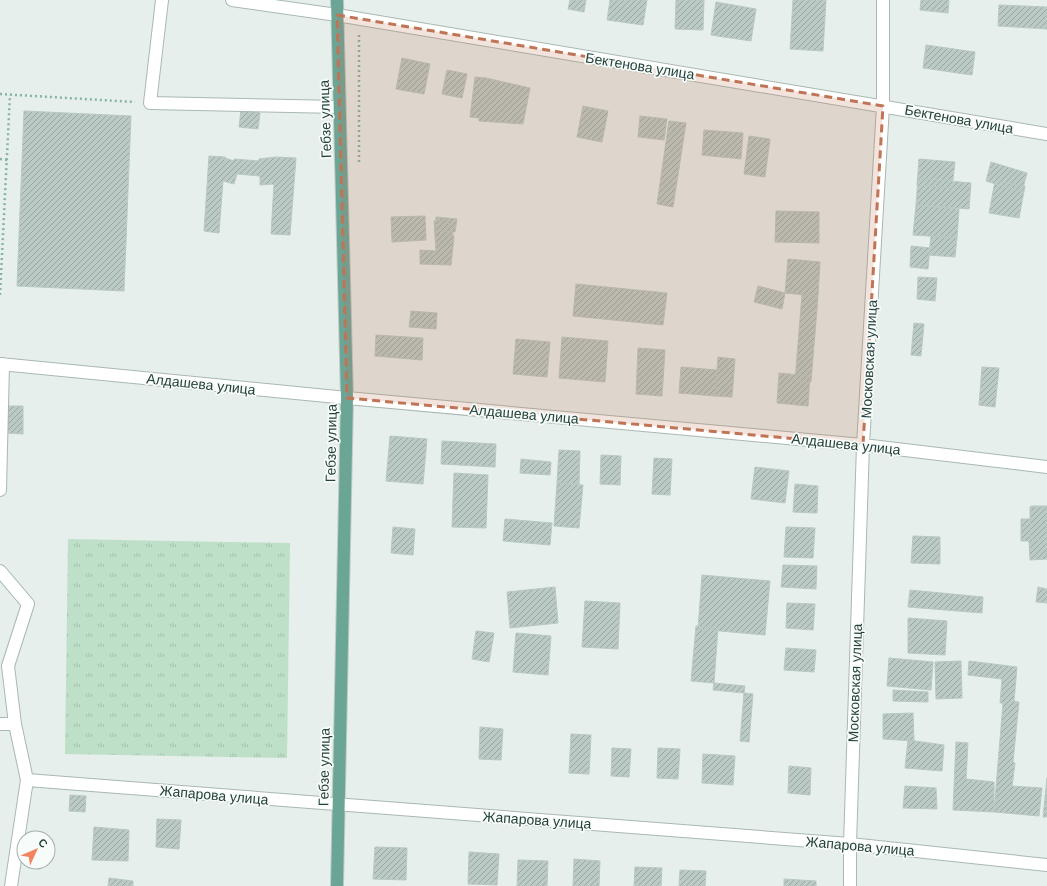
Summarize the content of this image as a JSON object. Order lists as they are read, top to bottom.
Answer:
{
  "streets": {
    "main road": ["Гебзе улица"],
    "street": [
      "Бектенова улица",
      "Московская улица",
      "Алдашева улица",
      "Жапарова улица"
    ]
  },
  "crossings": [
    ["Бектенова улица", "Гебзе улица"],
    ["Бектенова улица", "Московская улица"],
    ["Гебзе улица", "Алдашева улица"],
    ["Гебзе улица", "Жапарова улица"],
    ["Московская улица", "Алдашева улица"],
    ["Московская улица", "Жапарова улица"]
  ],
  "north": "top right"
}
